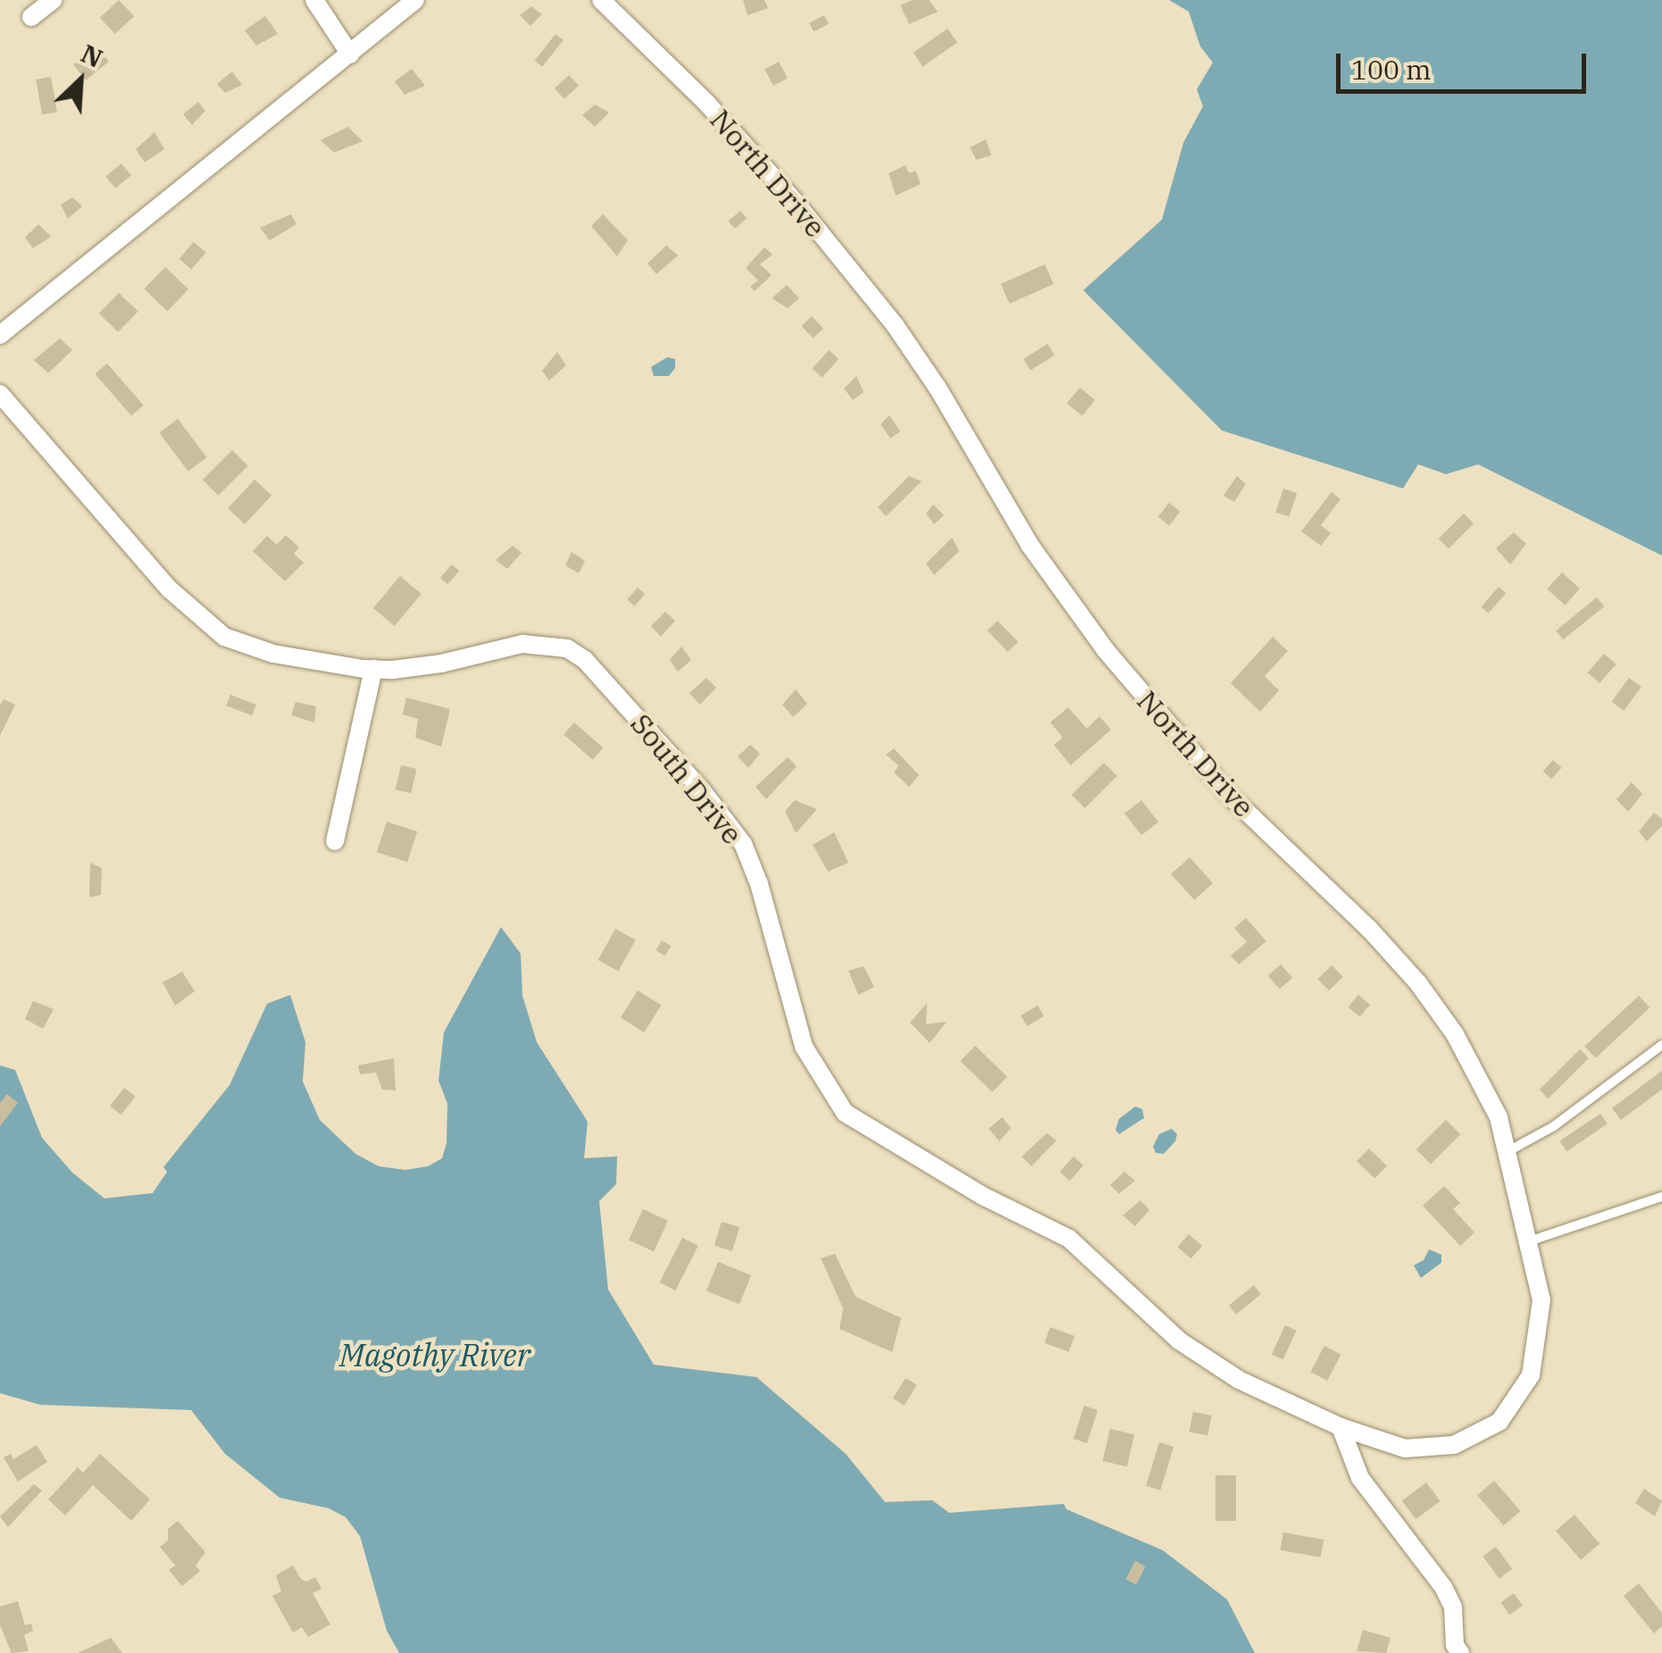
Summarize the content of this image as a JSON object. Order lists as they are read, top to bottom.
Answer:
{
  "streets": {
    "street": ["North Drive", "South Drive"]
  },
  "crossings": [
    ["North Drive", "South Drive"]
  ],
  "water": ["Magothy River"],
  "scale_bar": "100 m",
  "north": "top right"
}
